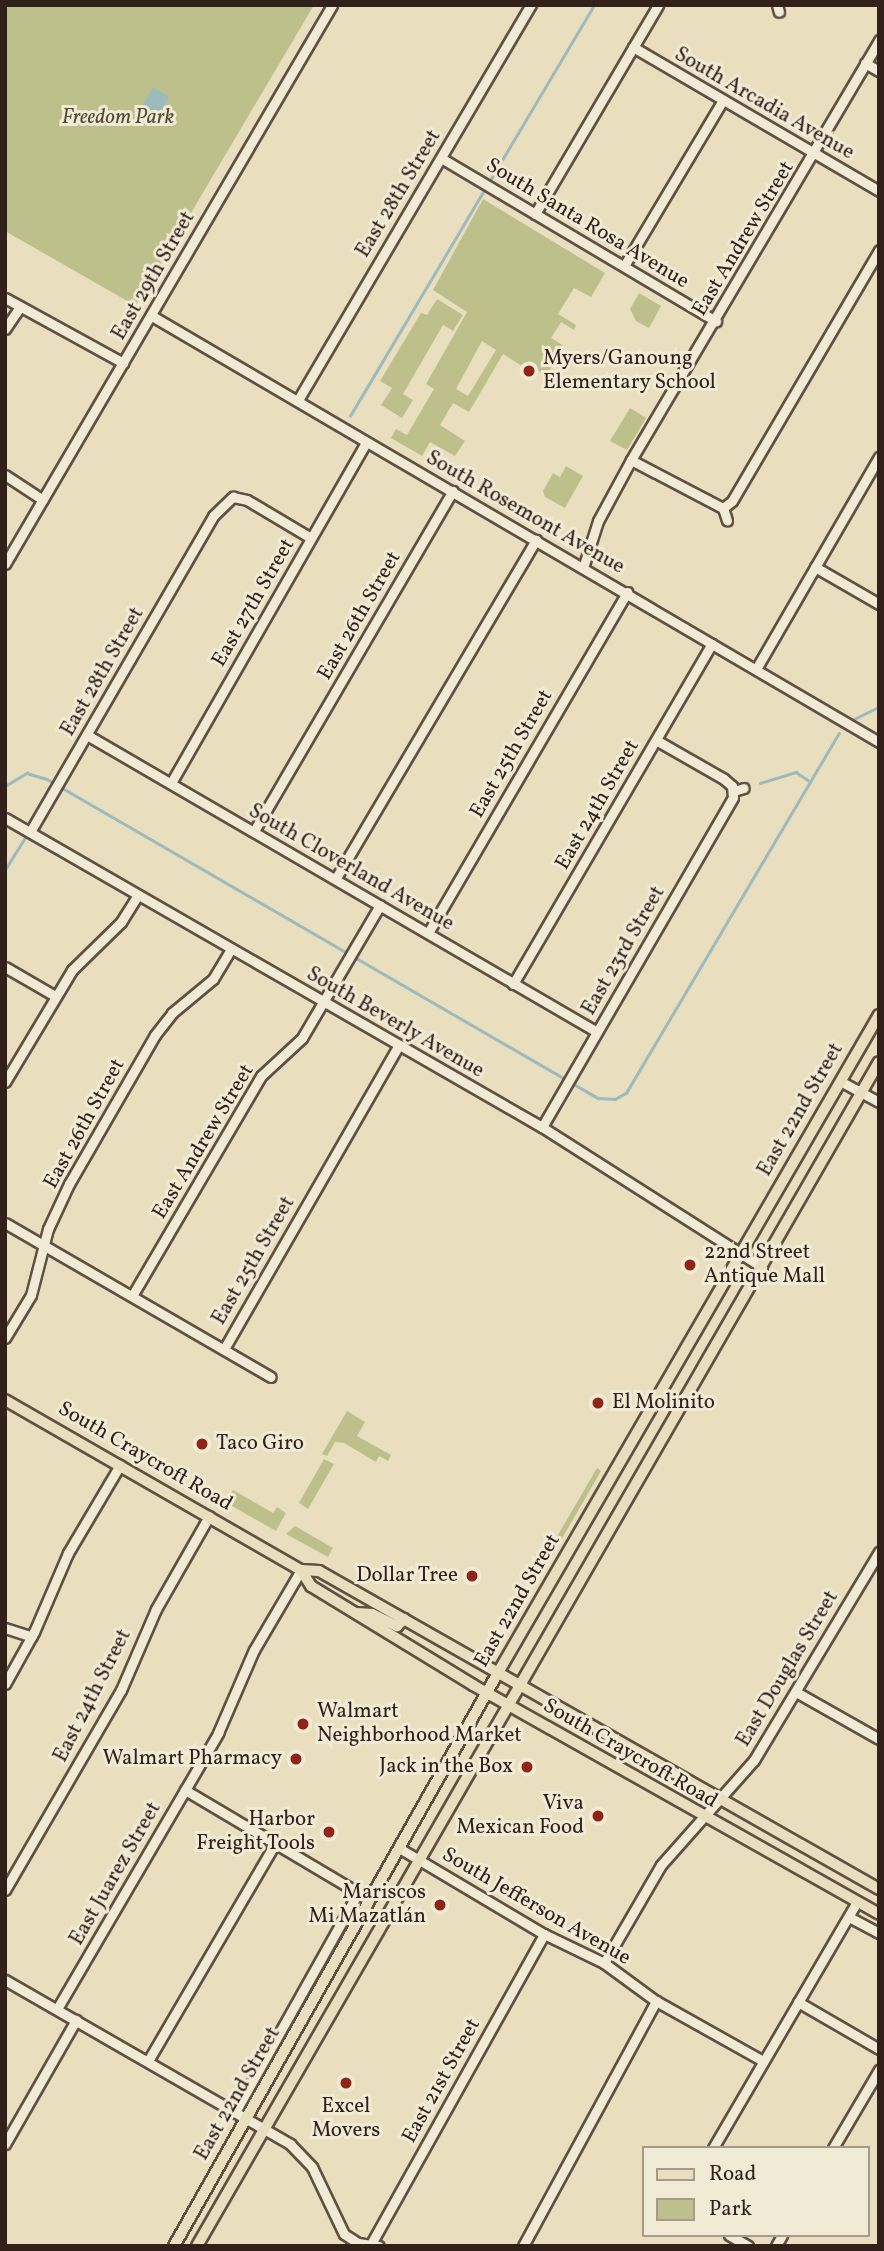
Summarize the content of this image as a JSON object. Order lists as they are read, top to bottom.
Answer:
{
  "streets": {
    "main road": ["East 22nd Street", "South Craycroft Road"],
    "street": [
      "South Arcadia Avenue",
      "East 28th Street",
      "South Santa Rosa Avenue",
      "East Andrew Street",
      "East 29th Street",
      "South Rosemont Avenue",
      "East 27th Street",
      "East 26th Street",
      "East 25th Street",
      "East 24th Street",
      "South Cloverland Avenue",
      "East 23rd Street",
      "South Beverly Avenue",
      "East Douglas Street",
      "East Juarez Street",
      "South Jefferson Avenue",
      "East 21st Street"
    ]
  },
  "crossings": [
    ["South Arcadia Avenue", "East Andrew Street"],
    ["East 28th Street", "South Santa Rosa Avenue"],
    ["East 28th Street", "South Rosemont Avenue"],
    ["East 28th Street", "East 27th Street"],
    ["East 28th Street", "South Cloverland Avenue"],
    ["East 28th Street", "South Beverly Avenue"],
    ["South Santa Rosa Avenue", "East Andrew Street"],
    ["East Andrew Street", "South Rosemont Avenue"],
    ["East Andrew Street", "South Cloverland Avenue"],
    ["East Andrew Street", "South Beverly Avenue"],
    ["East 29th Street", "South Rosemont Avenue"],
    ["South Rosemont Avenue", "East 27th Street"],
    ["South Rosemont Avenue", "East 26th Street"],
    ["South Rosemont Avenue", "East 25th Street"],
    ["South Rosemont Avenue", "East 24th Street"],
    ["East 27th Street", "South Cloverland Avenue"],
    ["East 26th Street", "South Cloverland Avenue"],
    ["East 26th Street", "South Beverly Avenue"],
    ["East 25th Street", "South Cloverland Avenue"],
    ["East 25th Street", "South Beverly Avenue"],
    ["East 24th Street", "South Cloverland Avenue"],
    ["East 24th Street", "South Craycroft Road"],
    ["South Cloverland Avenue", "East 23rd Street"],
    ["East 23rd Street", "South Beverly Avenue"],
    ["South Beverly Avenue", "East 22nd Street"],
    ["East 22nd Street", "South Craycroft Road"],
    ["East 22nd Street", "South Jefferson Avenue"],
    ["South Craycroft Road", "East Douglas Street"],
    ["South Craycroft Road", "East Juarez Street"],
    ["East Douglas Street", "South Jefferson Avenue"],
    ["South Jefferson Avenue", "East 21st Street"]
  ],
  "parks": ["Freedom Park"],
  "places": [
    "Myers/Ganoung Elementary School",
    "22nd Street Antique Mall",
    "El Molinito",
    "Taco Giro",
    "Dollar Tree",
    "Walmart Neighborhood Market",
    "Walmart Pharmacy",
    "Jack in the Box",
    "Viva Mexican Food",
    "Harbor Freight Tools",
    "Mariscos Mi Mazatlán",
    "Excel Movers"
  ],
  "legend": ["Road", "Park"]
}
